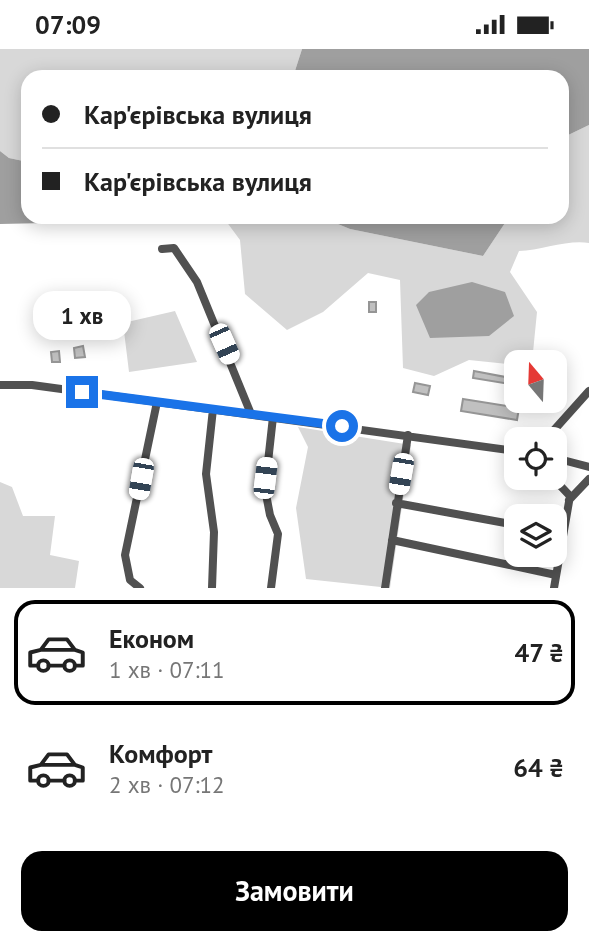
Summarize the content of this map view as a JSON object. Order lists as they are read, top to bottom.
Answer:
{
  "north": "top",
  "page": {
    "status": "07:09",
    "banner": ["Кар'єрівська вулиця", "Кар'єрівська вулиця"],
    "bubble": "1 хв",
    "list": [
      {
        "name": "Економ",
        "note": "1 хв · 07:11",
        "value": "47 ₴"
      },
      {
        "name": "Комфорт",
        "note": "2 хв · 07:12",
        "value": "64 ₴"
      }
    ],
    "buttons": "Замовити"
  }
}
